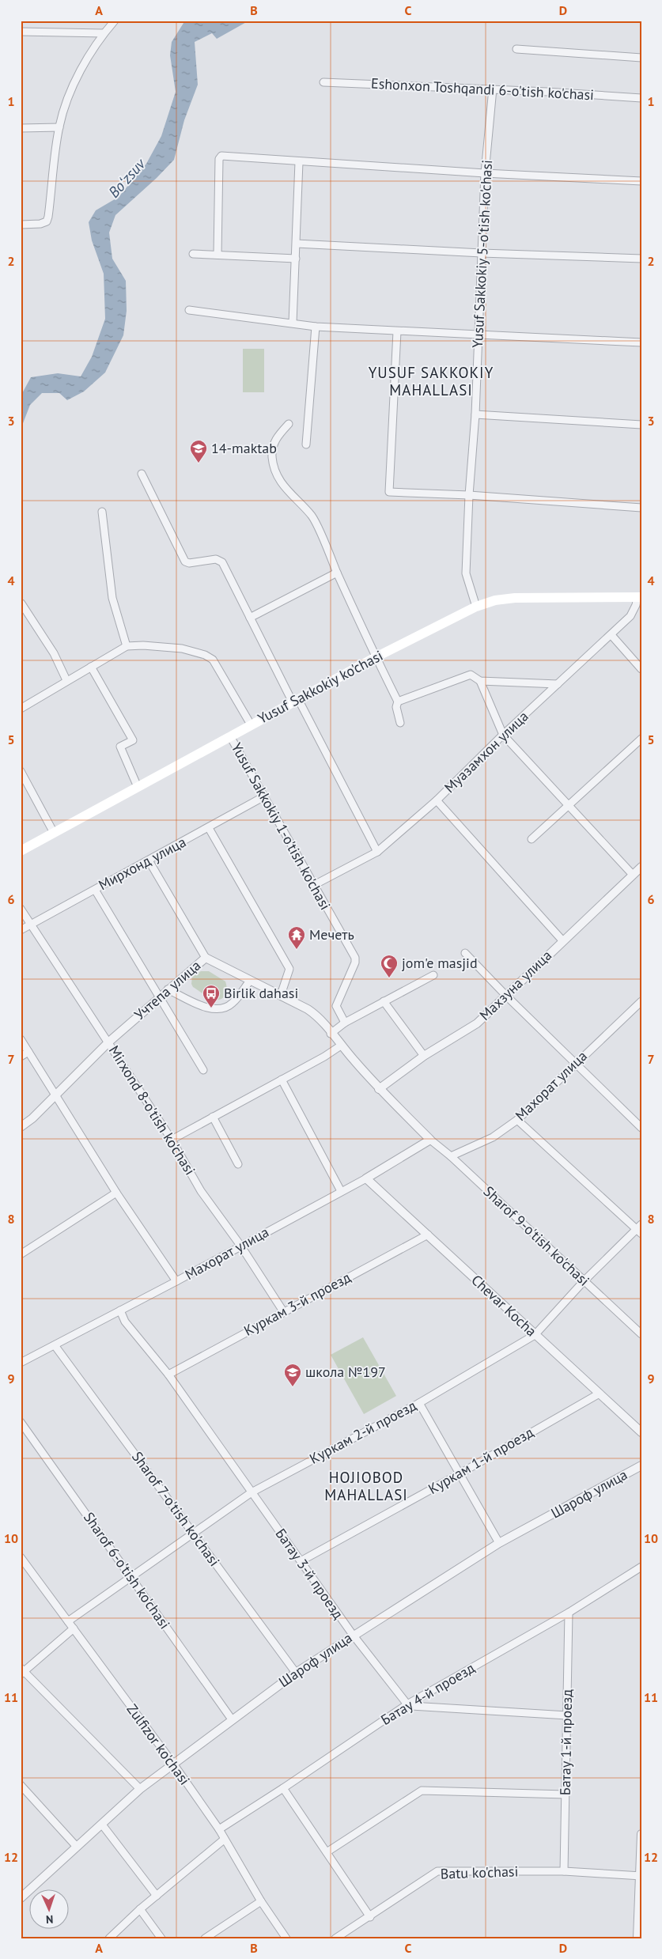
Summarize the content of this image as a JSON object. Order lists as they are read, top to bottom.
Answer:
{
  "streets": {
    "main road": ["Yusuf Sakkokiy ko'chasi"],
    "street": [
      "Eshonxon Toshqandi 6-o'tish ko'chasi",
      "Yusuf Sakkokiy 5-o'tish ko'chasi",
      "Муазамхон улица",
      "Yusuf Sakkokiy 1-o'tish ko'chasi",
      "Мирхонд улица",
      "Махзуна улица",
      "Учтепа улица",
      "Махорат улица",
      "Mirxond 8-o'tish ko'chasi",
      "Sharof 9-o'tish ko'chasi",
      "Куркам 3-й проезд",
      "Chevar Kocha",
      "Куркам 2-й проезд",
      "Куркам 1-й проезд",
      "Шароф улица",
      "Sharof 7-o'tish ko'chasi",
      "Sharof 6-o'tish ko'chasi",
      "Батау 3-й проезд",
      "Батау 4-й проезд",
      "Батау 1-й проезд",
      "Zulfizor ko'chasi",
      "Batu ko'chasi"
    ]
  },
  "crossings": [
    ["Eshonxon Toshqandi 6-o'tish ko'chasi", "Yusuf Sakkokiy 5-o'tish ko'chasi"],
    ["Yusuf Sakkokiy 5-o'tish ko'chasi", "Yusuf Sakkokiy ko'chasi"],
    ["Yusuf Sakkokiy ko'chasi", "Муазамхон улица"],
    ["Yusuf Sakkokiy ko'chasi", "Yusuf Sakkokiy 1-o'tish ko'chasi"],
    ["Муазамхон улица", "Yusuf Sakkokiy 1-o'tish ko'chasi"],
    ["Yusuf Sakkokiy 1-o'tish ko'chasi", "Мирхонд улица"],
    ["Мирхонд улица", "Mirxond 8-o'tish ko'chasi"],
    ["Махзуна улица", "Учтепа улица"],
    ["Учтепа улица", "Махорат улица"],
    ["Учтепа улица", "Mirxond 8-o'tish ko'chasi"],
    ["Учтепа улица", "Sharof 9-o'tish ko'chasi"],
    ["Махорат улица", "Mirxond 8-o'tish ko'chasi"],
    ["Махорат улица", "Sharof 9-o'tish ko'chasi"],
    ["Махорат улица", "Chevar Kocha"],
    ["Махорат улица", "Sharof 7-o'tish ko'chasi"],
    ["Махорат улица", "Батау 3-й проезд"],
    ["Mirxond 8-o'tish ko'chasi", "Куркам 3-й проезд"],
    ["Sharof 9-o'tish ko'chasi", "Куркам 2-й проезд"],
    ["Куркам 3-й проезд", "Chevar Kocha"],
    ["Куркам 3-й проезд", "Батау 3-й проезд"],
    ["Chevar Kocha", "Куркам 2-й проезд"],
    ["Chevar Kocha", "Куркам 1-й проезд"],
    ["Куркам 2-й проезд", "Sharof 7-o'tish ko'chasi"],
    ["Куркам 2-й проезд", "Sharof 6-o'tish ko'chasi"],
    ["Куркам 2-й проезд", "Батау 3-й проезд"],
    ["Куркам 2-й проезд", "Zulfizor ko'chasi"],
    ["Куркам 1-й проезд", "Батау 3-й проезд"],
    ["Шароф улица", "Sharof 7-o'tish ko'chasi"],
    ["Шароф улица", "Sharof 6-o'tish ko'chasi"],
    ["Шароф улица", "Батау 3-й проезд"],
    ["Шароф улица", "Zulfizor ko'chasi"],
    ["Батау 3-й проезд", "Батау 4-й проезд"],
    ["Батау 4-й проезд", "Батау 1-й проезд"],
    ["Батау 4-й проезд", "Zulfizor ko'chasi"],
    ["Батау 1-й проезд", "Batu ko'chasi"]
  ],
  "districts": ["YUSUF SAKKOKIY MAHALLASI", "HOJIOBOD MAHALLASI"],
  "water": ["Boʻzsuv"],
  "places": {
    "school or university": ["14-maktab", "школа №197"],
    "temple": ["Мечеть"],
    "mosque": ["jom'e masjid"],
    "bus stop": ["Birlik dahasi"]
  },
  "north": "bottom",
  "grid": {
    "columns": [
      "A",
      "B",
      "C",
      "D"
    ],
    "rows": [
      "1",
      "2",
      "3",
      "4",
      "5",
      "6",
      "7",
      "8",
      "9",
      "10",
      "11",
      "12"
    ]
  }
}
